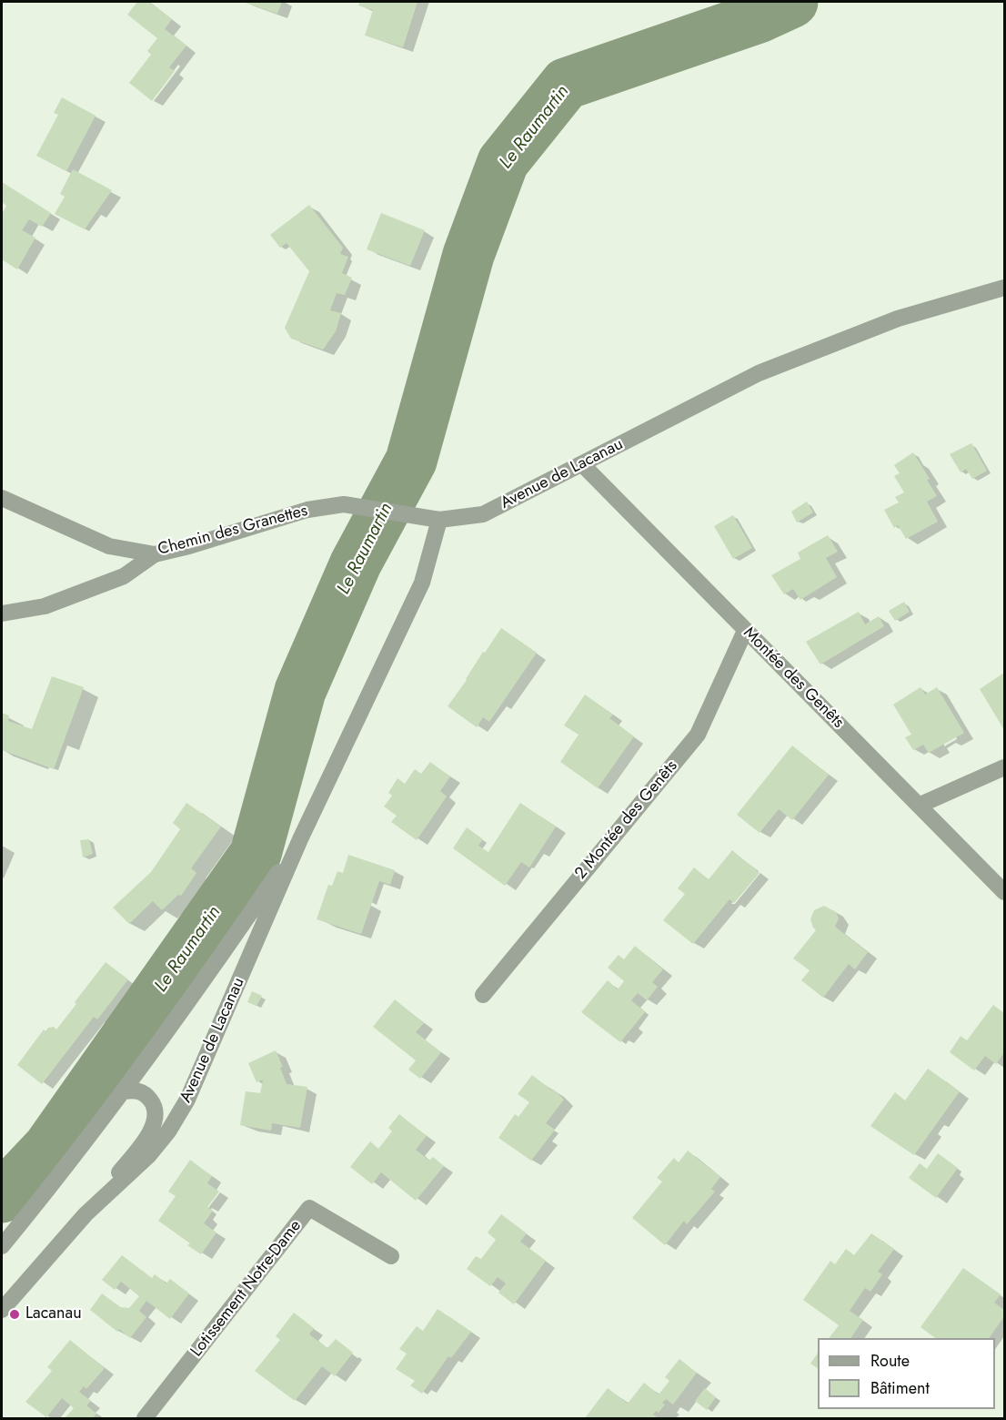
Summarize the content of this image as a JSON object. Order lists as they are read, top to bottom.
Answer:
{
  "streets": {
    "street": [
      "Avenue de Lacanau",
      "Chemin des Granettes",
      "Montée des Genêts",
      "2 Montée des Genêts",
      "Lotissement Notre-Dame"
    ]
  },
  "crossings": [
    ["Avenue de Lacanau", "Chemin des Granettes"],
    ["Avenue de Lacanau", "Montée des Genêts"],
    ["Montée des Genêts", "2 Montée des Genêts"]
  ],
  "water": ["Le Raumartin"],
  "places": ["Lacanau"],
  "legend": ["Route", "Bâtiment"]
}
